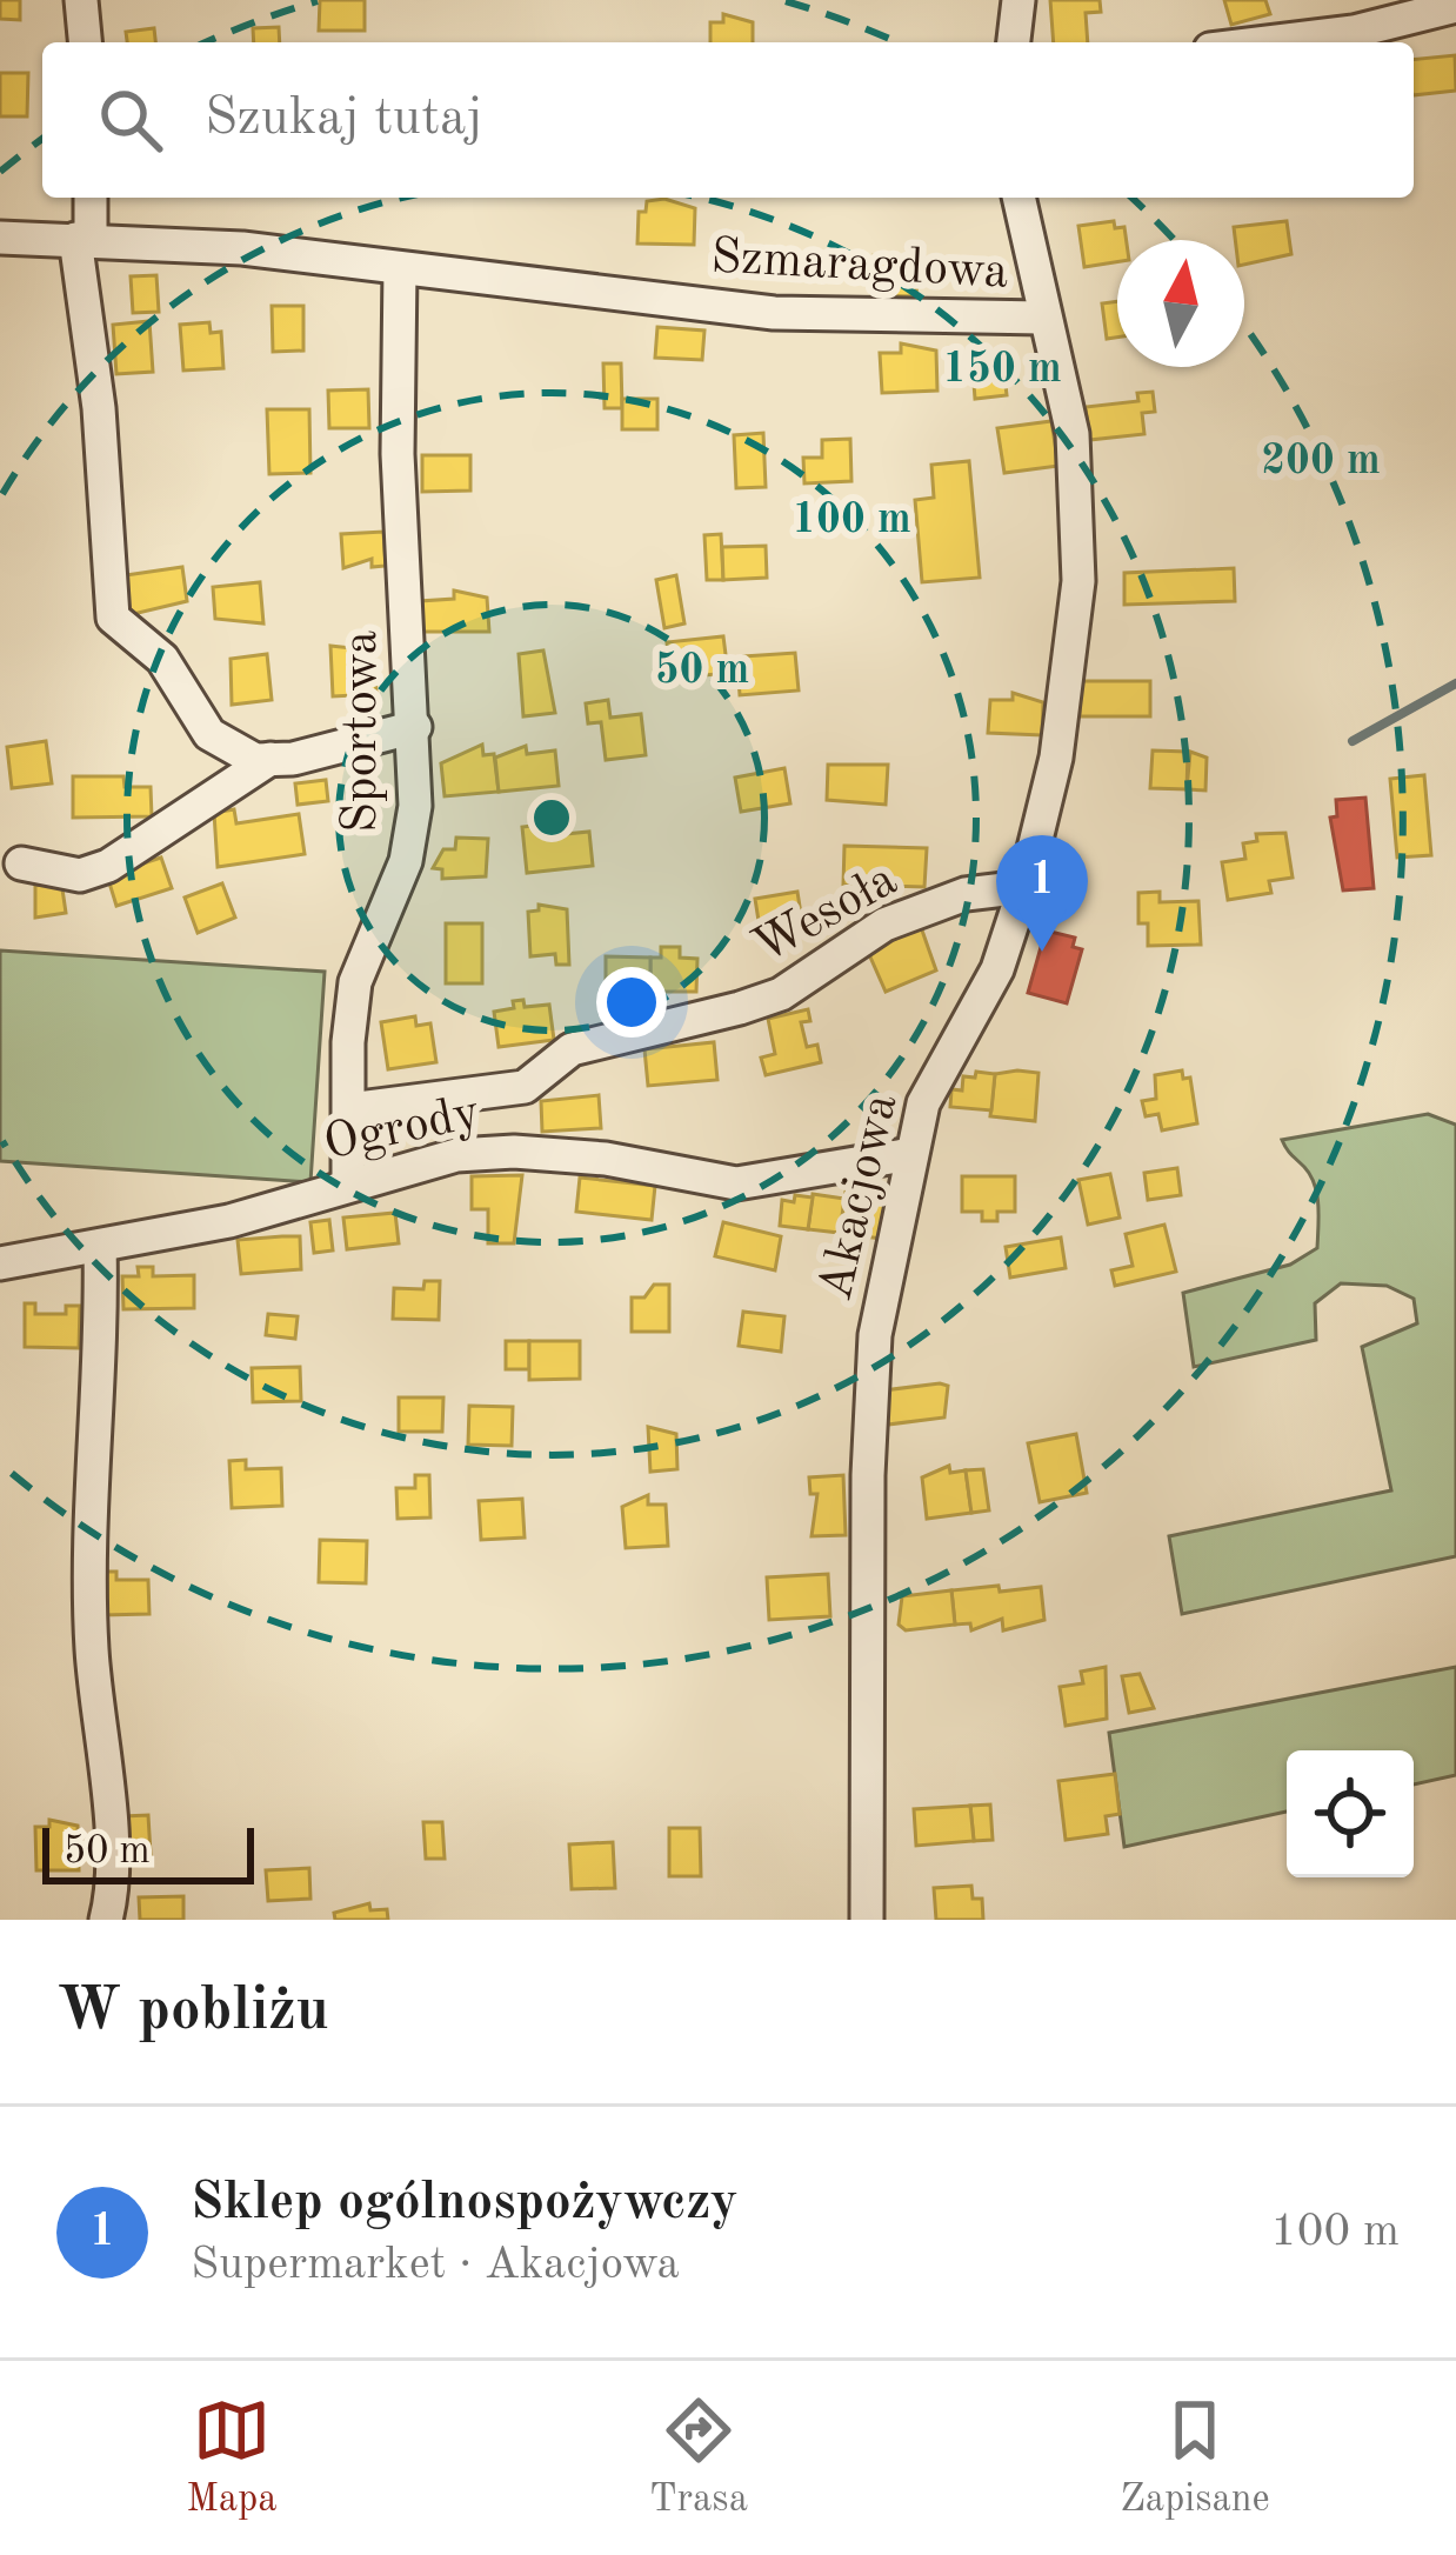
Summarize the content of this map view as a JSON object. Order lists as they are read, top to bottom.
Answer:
{
  "streets": {
    "street": [
      "Szmaragdowa",
      "Sportowa",
      "Wesoła",
      "Ogrody",
      "Akacjowa"
    ]
  },
  "crossings": [
    ["Szmaragdowa", "Sportowa"],
    ["Szmaragdowa", "Akacjowa"],
    ["Sportowa", "Wesoła"],
    ["Sportowa", "Ogrody"],
    ["Wesoła", "Akacjowa"],
    ["Ogrody", "Akacjowa"]
  ],
  "scale_bar": "50 m",
  "north": "top",
  "page": {
    "search": "Szukaj tutaj",
    "pins": "1",
    "scale": "50 m",
    "heading": "W pobliżu",
    "list": [
      {
        "mark": "1",
        "name": "Sklep ogólnospożywczy",
        "note": "Supermarket · Akacjowa",
        "value": "100 m"
      }
    ],
    "nav": ["Mapa", "Trasa", "Zapisane"]
  },
  "rings": [
    "150 m",
    "200 m",
    "100 m",
    "50 m"
  ]
}
